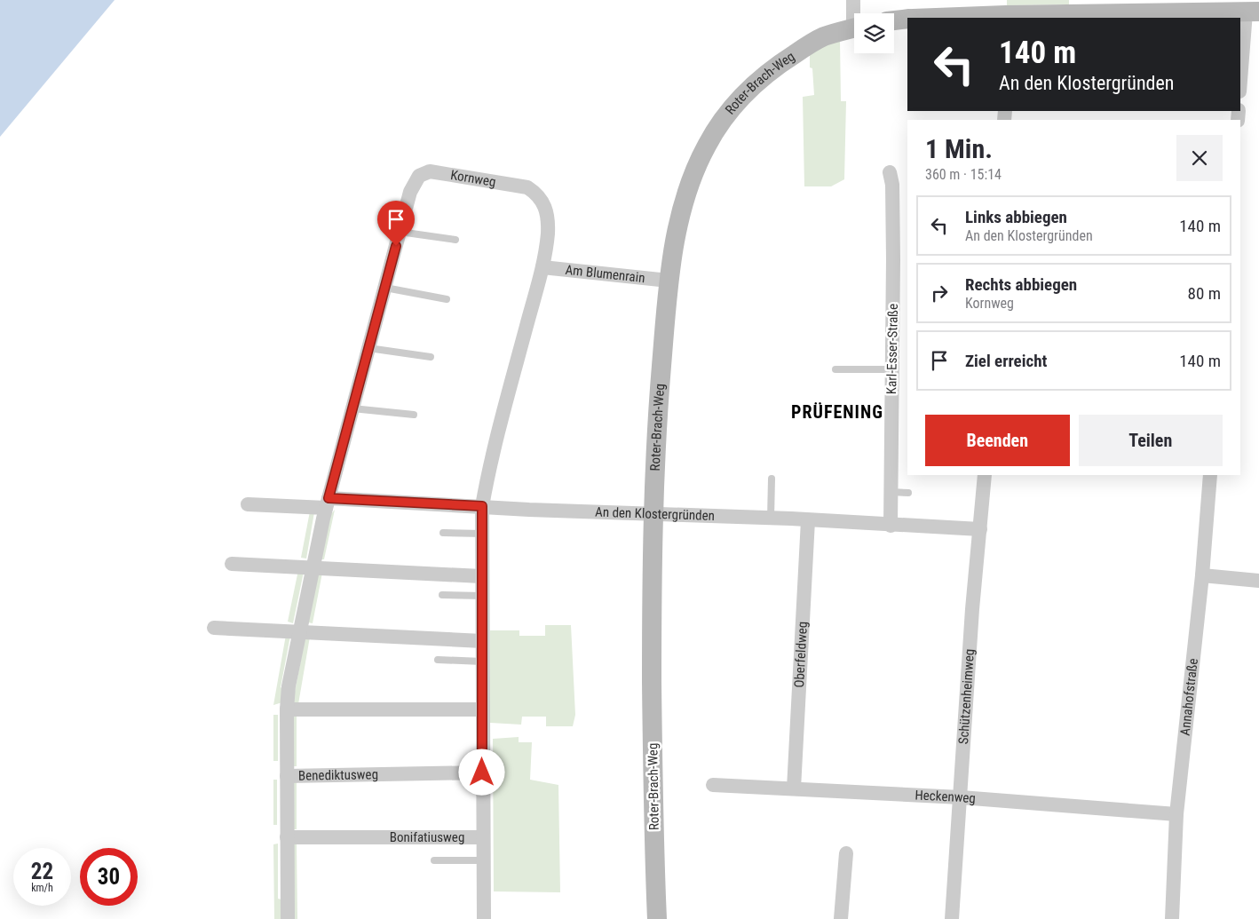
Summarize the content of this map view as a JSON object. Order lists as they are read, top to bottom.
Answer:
{
  "streets": {
    "street": [
      "Roter-Brach-Weg",
      "Kornweg",
      "Am Blumenrain",
      "Karl-Esser-Straße",
      "An den Klostergründen",
      "Oberfeldweg",
      "Schützenheimweg",
      "Annahofstraße",
      "Benediktusweg",
      "Heckenweg",
      "Bonifatiusweg"
    ]
  },
  "crossings": [
    ["Roter-Brach-Weg", "Am Blumenrain"],
    ["Roter-Brach-Weg", "An den Klostergründen"],
    ["Kornweg", "Am Blumenrain"],
    ["Kornweg", "An den Klostergründen"],
    ["Kornweg", "Benediktusweg"],
    ["Kornweg", "Bonifatiusweg"],
    ["Karl-Esser-Straße", "An den Klostergründen"],
    ["An den Klostergründen", "Oberfeldweg"],
    ["An den Klostergründen", "Schützenheimweg"],
    ["An den Klostergründen", "Benediktusweg"],
    ["An den Klostergründen", "Bonifatiusweg"],
    ["Oberfeldweg", "Heckenweg"],
    ["Schützenheimweg", "Heckenweg"],
    ["Annahofstraße", "Heckenweg"],
    ["Benediktusweg", "Bonifatiusweg"]
  ],
  "districts": ["PRÜFENING"],
  "page": {
    "turn": ["140 m", "An den Klostergründen"],
    "heading": ["1 Min.", "360 m · 15:14"],
    "list": [
      {
        "name": "Links abbiegen",
        "note": "An den Klostergründen",
        "value": "140 m"
      },
      {
        "name": "Rechts abbiegen",
        "note": "Kornweg",
        "value": "80 m"
      },
      {
        "name": "Ziel erreicht",
        "value": "140 m"
      }
    ],
    "buttons": ["Beenden", "Teilen"],
    "speed": "22 km/h",
    "limit": "30"
  }
}
